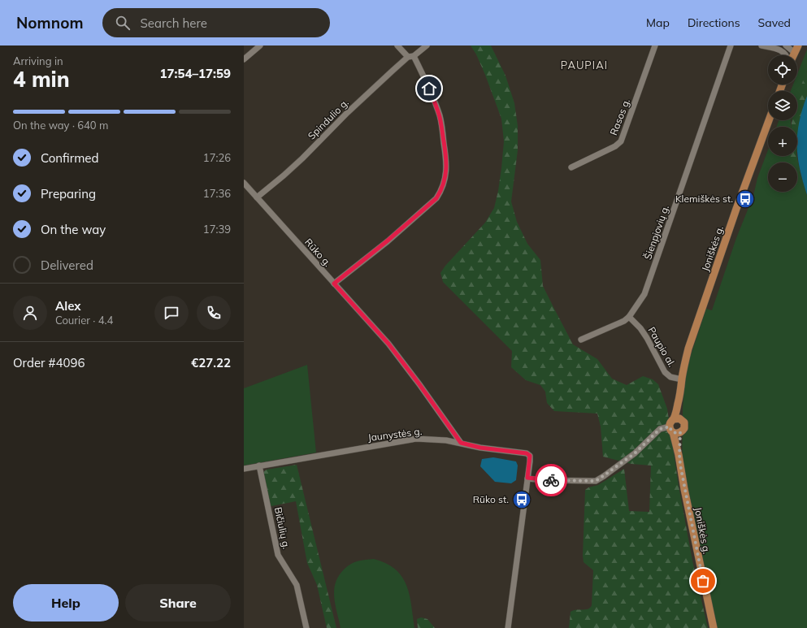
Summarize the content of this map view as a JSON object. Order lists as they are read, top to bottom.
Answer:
{
  "streets": {
    "main road": ["Joniškės g."],
    "street": [
      "Rasos g.",
      "Spindulio g.",
      "Šienpjovių g.",
      "Rūko g.",
      "Paupio al.",
      "Jaunystės g.",
      "Bičiulių g."
    ]
  },
  "crossings": [
    ["Spindulio g.", "Rūko g."],
    ["Šienpjovių g.", "Paupio al."],
    ["Joniškės g.", "Paupio al."],
    ["Rūko g.", "Jaunystės g."],
    ["Jaunystės g.", "Bičiulių g."]
  ],
  "districts": ["PAUPIAI"],
  "places": {
    "bus stop": ["Klemiškės st.", "Rūko st."]
  },
  "page": {
    "header": "Nomnom",
    "search": "Search here",
    "nav": ["Map", "Directions", "Saved"],
    "heading": ["4 min", "Arriving in", "17:54–17:59"],
    "panel": [
      "Alex",
      "Courier · 4.4",
      "Order #4096",
      "€27.22"
    ],
    "map_buttons": ["+", "−"],
    "bar": "On the way · 640 m",
    "list": [
      ["Confirmed", "17:26"],
      ["Preparing", "17:36"],
      ["On the way", "17:39"],
      "Delivered"
    ],
    "buttons": ["Help", "Share"]
  }
}
